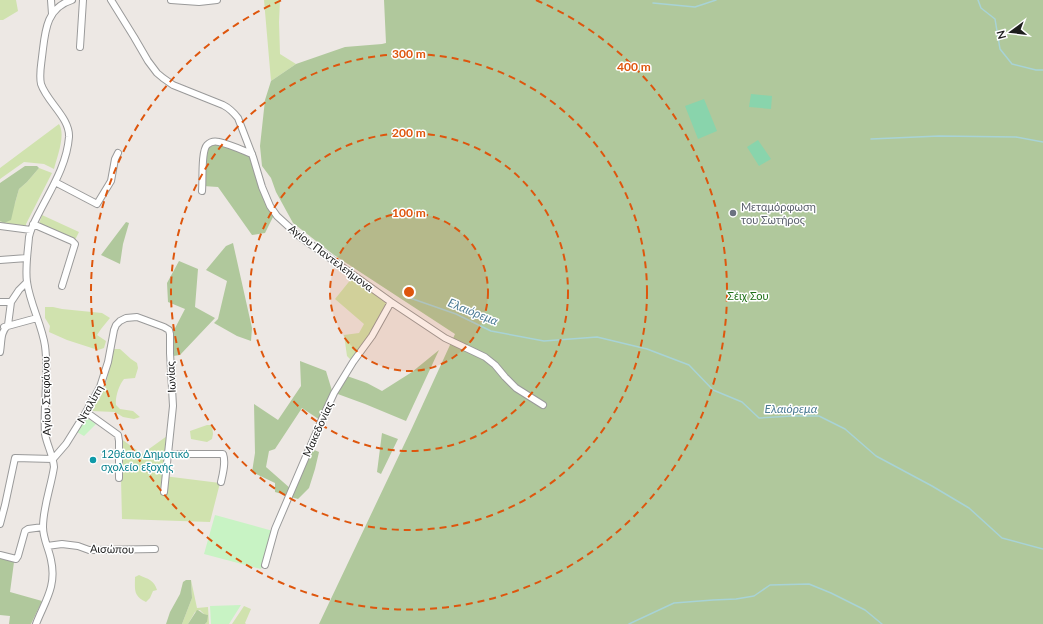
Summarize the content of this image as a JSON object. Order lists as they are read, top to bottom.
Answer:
{
  "streets": {
    "street": [
      "Αγίου Παντελεήμονα",
      "Ιωνίας",
      "Αγίου Στεφάνου",
      "Νταλίπη",
      "Μακεδονίας",
      "Αισώπου"
    ]
  },
  "crossings": [
    ["Αγίου Παντελεήμονα", "Μακεδονίας"],
    ["Ιωνίας", "Νταλίπη"],
    ["Αγίου Στεφάνου", "Νταλίπη"],
    ["Αγίου Στεφάνου", "Αισώπου"]
  ],
  "water": ["Ελαιόρεμα"],
  "parks": ["Σέιχ Σου"],
  "places": ["Μεταμόρφωση του Σωτήρος", "12θέσιο Δημοτικό σχολείο εξοχής"],
  "north": "left",
  "rings": [
    "300 m",
    "400 m",
    "200 m",
    "100 m"
  ]
}
